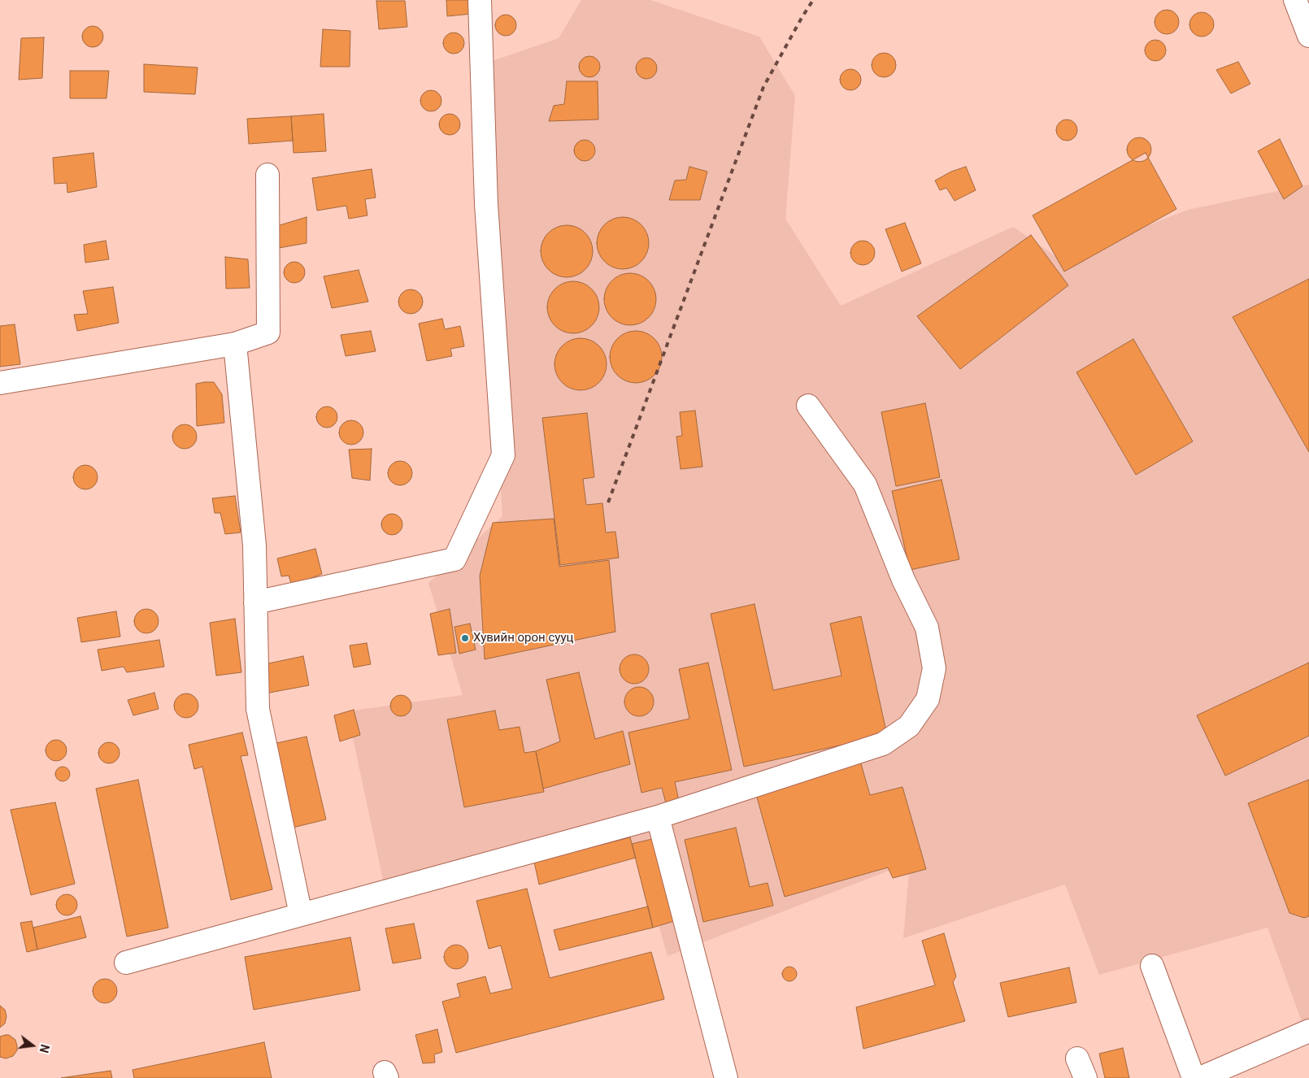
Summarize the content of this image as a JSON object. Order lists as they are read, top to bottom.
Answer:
{
  "places": ["Хувийн орон сууц"],
  "north": "right"
}
